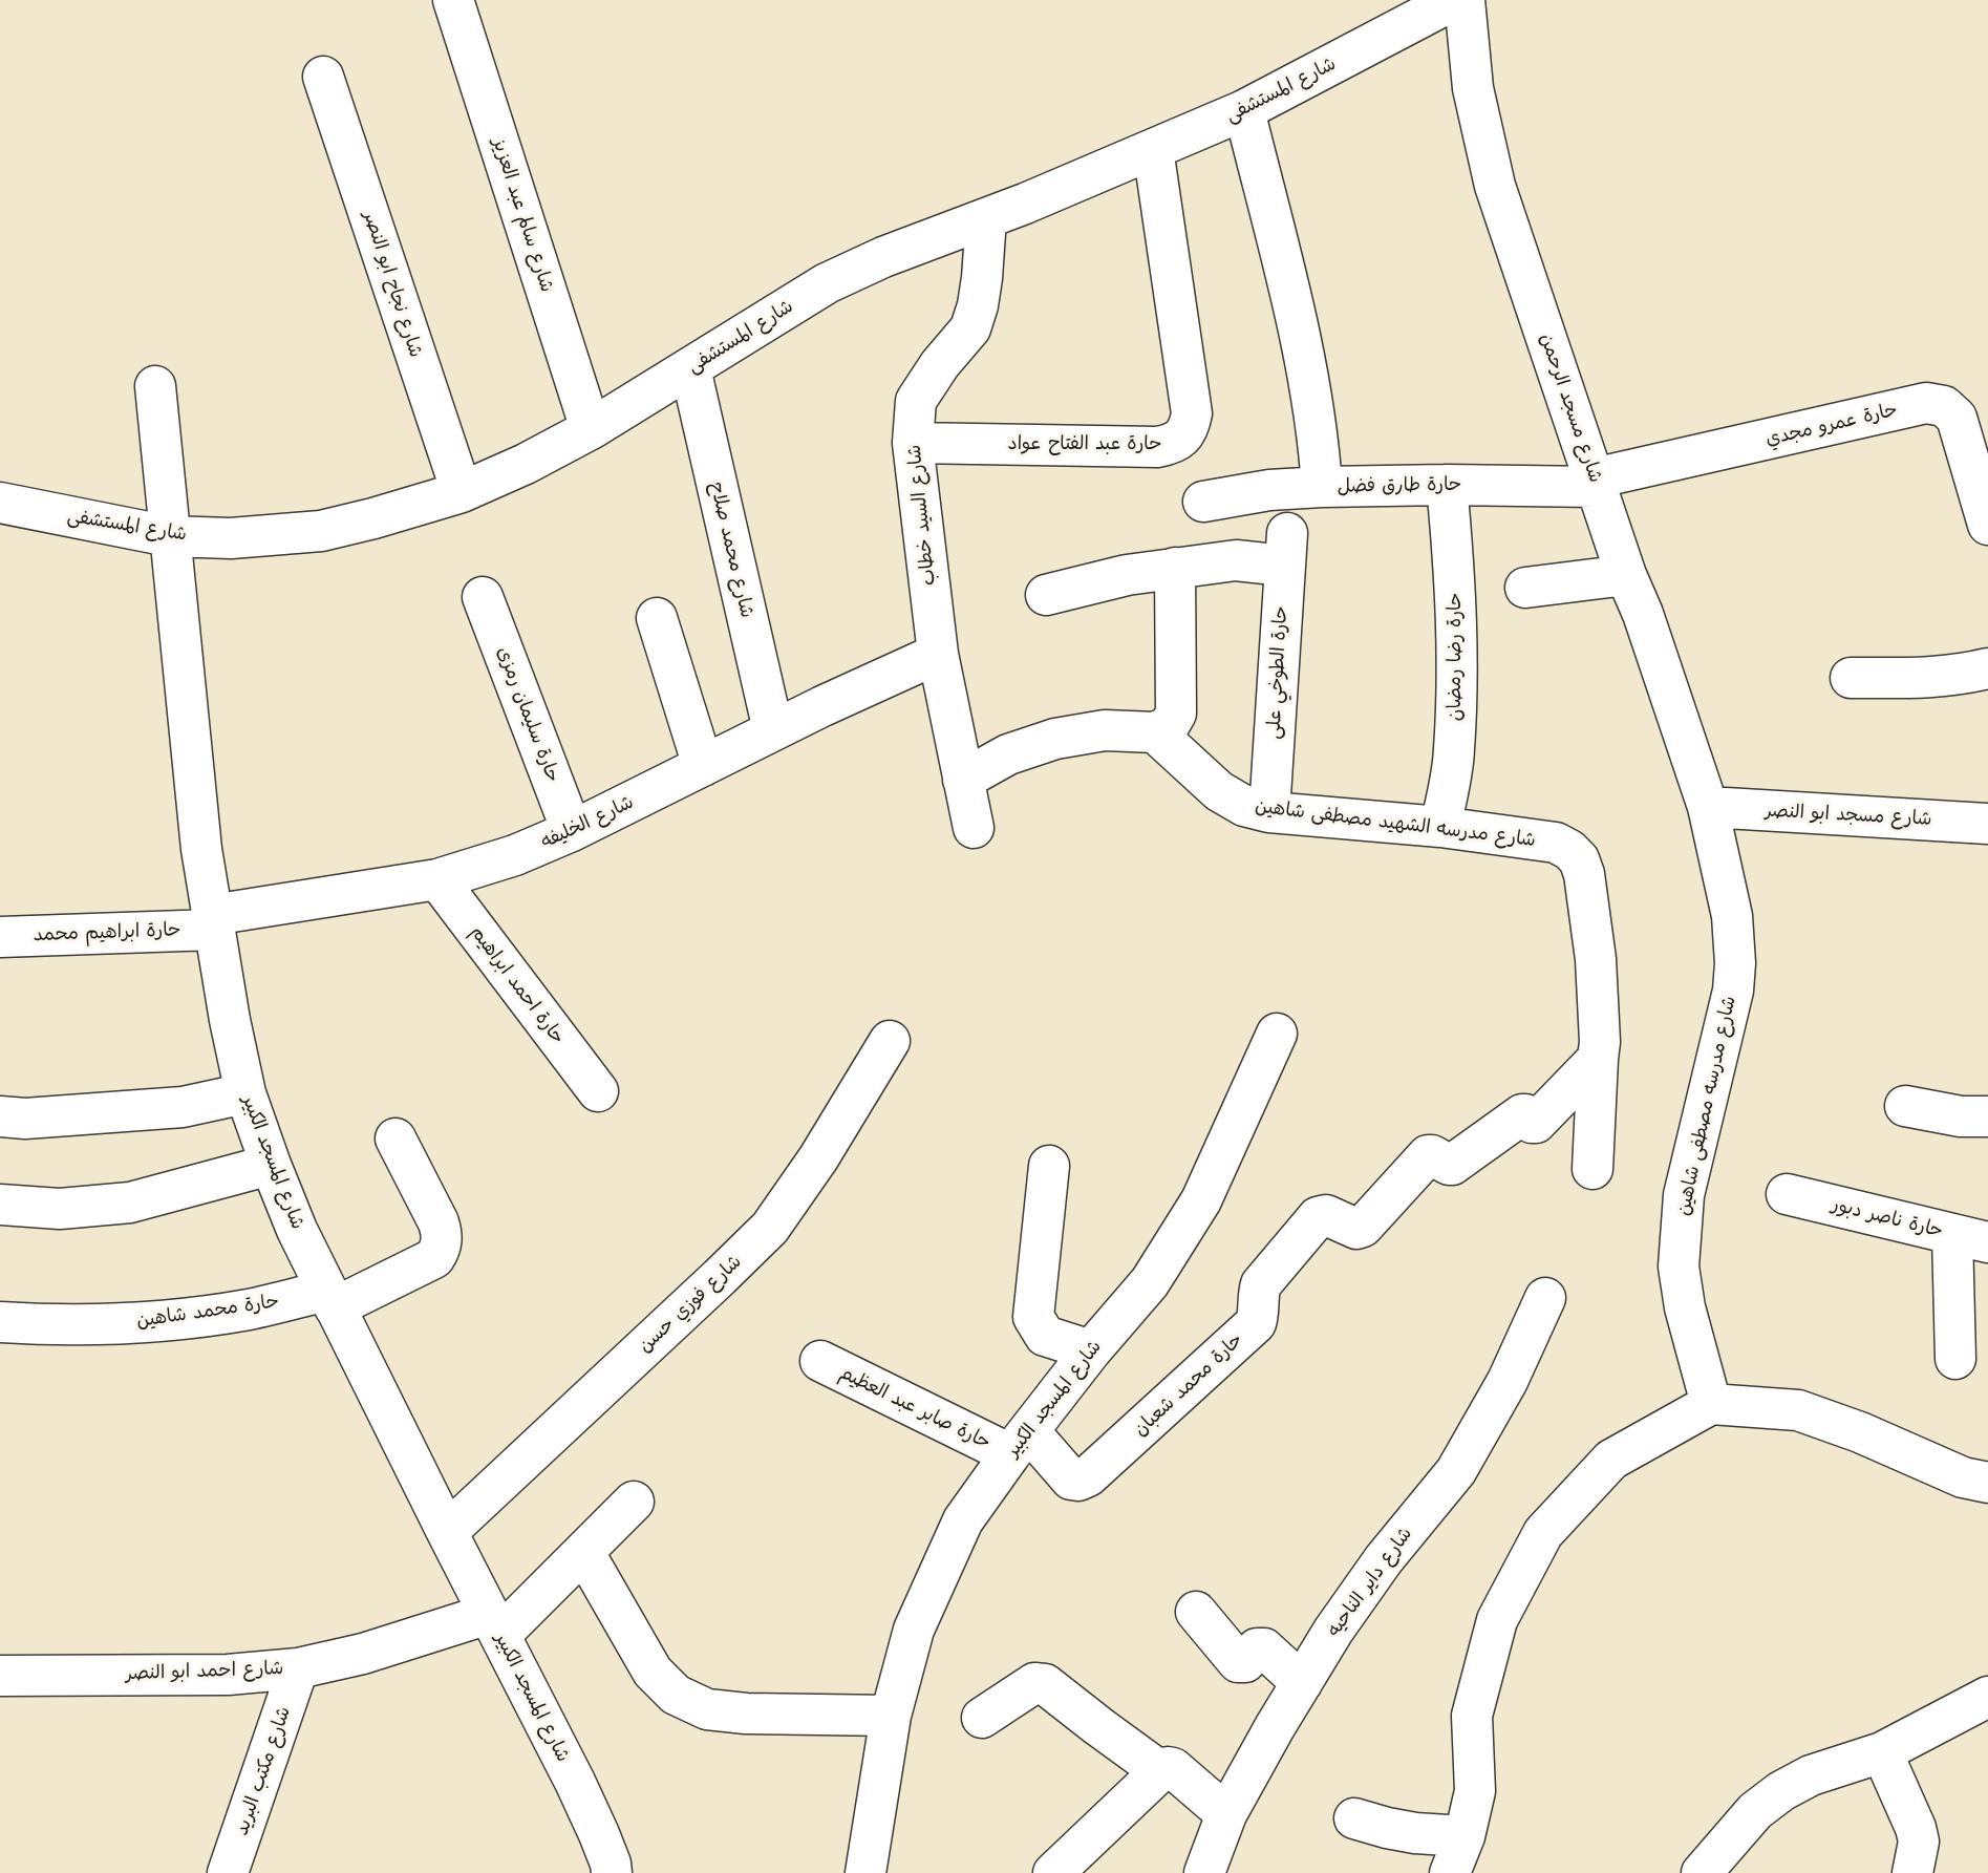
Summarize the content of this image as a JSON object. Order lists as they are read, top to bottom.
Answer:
{
  "streets": {
    "street": [
      "شارع المستشفى",
      "شارع سالم عبد العزيز",
      "شارع نجاح ابو النصر",
      "شارع مسجد الرحمن",
      "حارة عمرو مجدي",
      "حارة عبد الفتاح عواد",
      "حارة طارق فضل",
      "شارع السيد خطاب",
      "شارع محمد صلاح",
      "حارة رضا رمضان",
      "حارة الطوخي على",
      "حارة سليمان رمزى",
      "شارع مسجد ابو النصر",
      "شارع الخليفه",
      "شارع مدرسه الشهيد مصطفى شاهين",
      "حارة ابراهيم محمد",
      "حارة احمد ابراهيم",
      "شارع مدرسه مصطفى شاهين",
      "شارع المسجد الكبير",
      "حارة ناصر دبور",
      "شارع فوزي حسن",
      "حارة محمد شاهين",
      "حارة محمد شعبان",
      "حارة صابر عبد العظيم",
      "شارع داير الناحيه",
      "شارع احمد ابو النصر",
      "شارع مكتب البريد"
    ]
  },
  "crossings": [
    ["شارع المستشفى", "شارع سالم عبد العزيز"],
    ["شارع المستشفى", "شارع نجاح ابو النصر"],
    ["شارع المستشفى", "حارة عبد الفتاح عواد"],
    ["شارع المستشفى", "شارع السيد خطاب"],
    ["شارع المستشفى", "شارع محمد صلاح"],
    ["شارع المستشفى", "شارع المسجد الكبير"],
    ["شارع مسجد الرحمن", "حارة عمرو مجدي"],
    ["شارع مسجد الرحمن", "حارة طارق فضل"],
    ["شارع مسجد الرحمن", "شارع مسجد ابو النصر"],
    ["شارع مسجد الرحمن", "شارع مدرسه مصطفى شاهين"],
    ["حارة عمرو مجدي", "حارة طارق فضل"],
    ["حارة عبد الفتاح عواد", "شارع السيد خطاب"],
    ["حارة طارق فضل", "حارة رضا رمضان"],
    ["شارع السيد خطاب", "شارع الخليفه"],
    ["شارع محمد صلاح", "شارع الخليفه"],
    ["حارة رضا رمضان", "شارع مدرسه الشهيد مصطفى شاهين"],
    ["حارة الطوخي على", "شارع مدرسه الشهيد مصطفى شاهين"],
    ["حارة سليمان رمزى", "شارع الخليفه"],
    ["شارع مسجد ابو النصر", "شارع مدرسه مصطفى شاهين"],
    ["شارع الخليفه", "حارة ابراهيم محمد"],
    ["شارع الخليفه", "حارة احمد ابراهيم"],
    ["شارع الخليفه", "شارع المسجد الكبير"],
    ["شارع مدرسه الشهيد مصطفى شاهين", "حارة محمد شعبان"],
    ["حارة ابراهيم محمد", "شارع المسجد الكبير"],
    ["شارع المسجد الكبير", "شارع فوزي حسن"],
    ["شارع المسجد الكبير", "حارة محمد شاهين"],
    ["شارع المسجد الكبير", "حارة محمد شعبان"],
    ["شارع المسجد الكبير", "حارة صابر عبد العظيم"],
    ["شارع المسجد الكبير", "شارع احمد ابو النصر"],
    ["حارة محمد شعبان", "حارة صابر عبد العظيم"],
    ["شارع احمد ابو النصر", "شارع مكتب البريد"]
  ]
}
